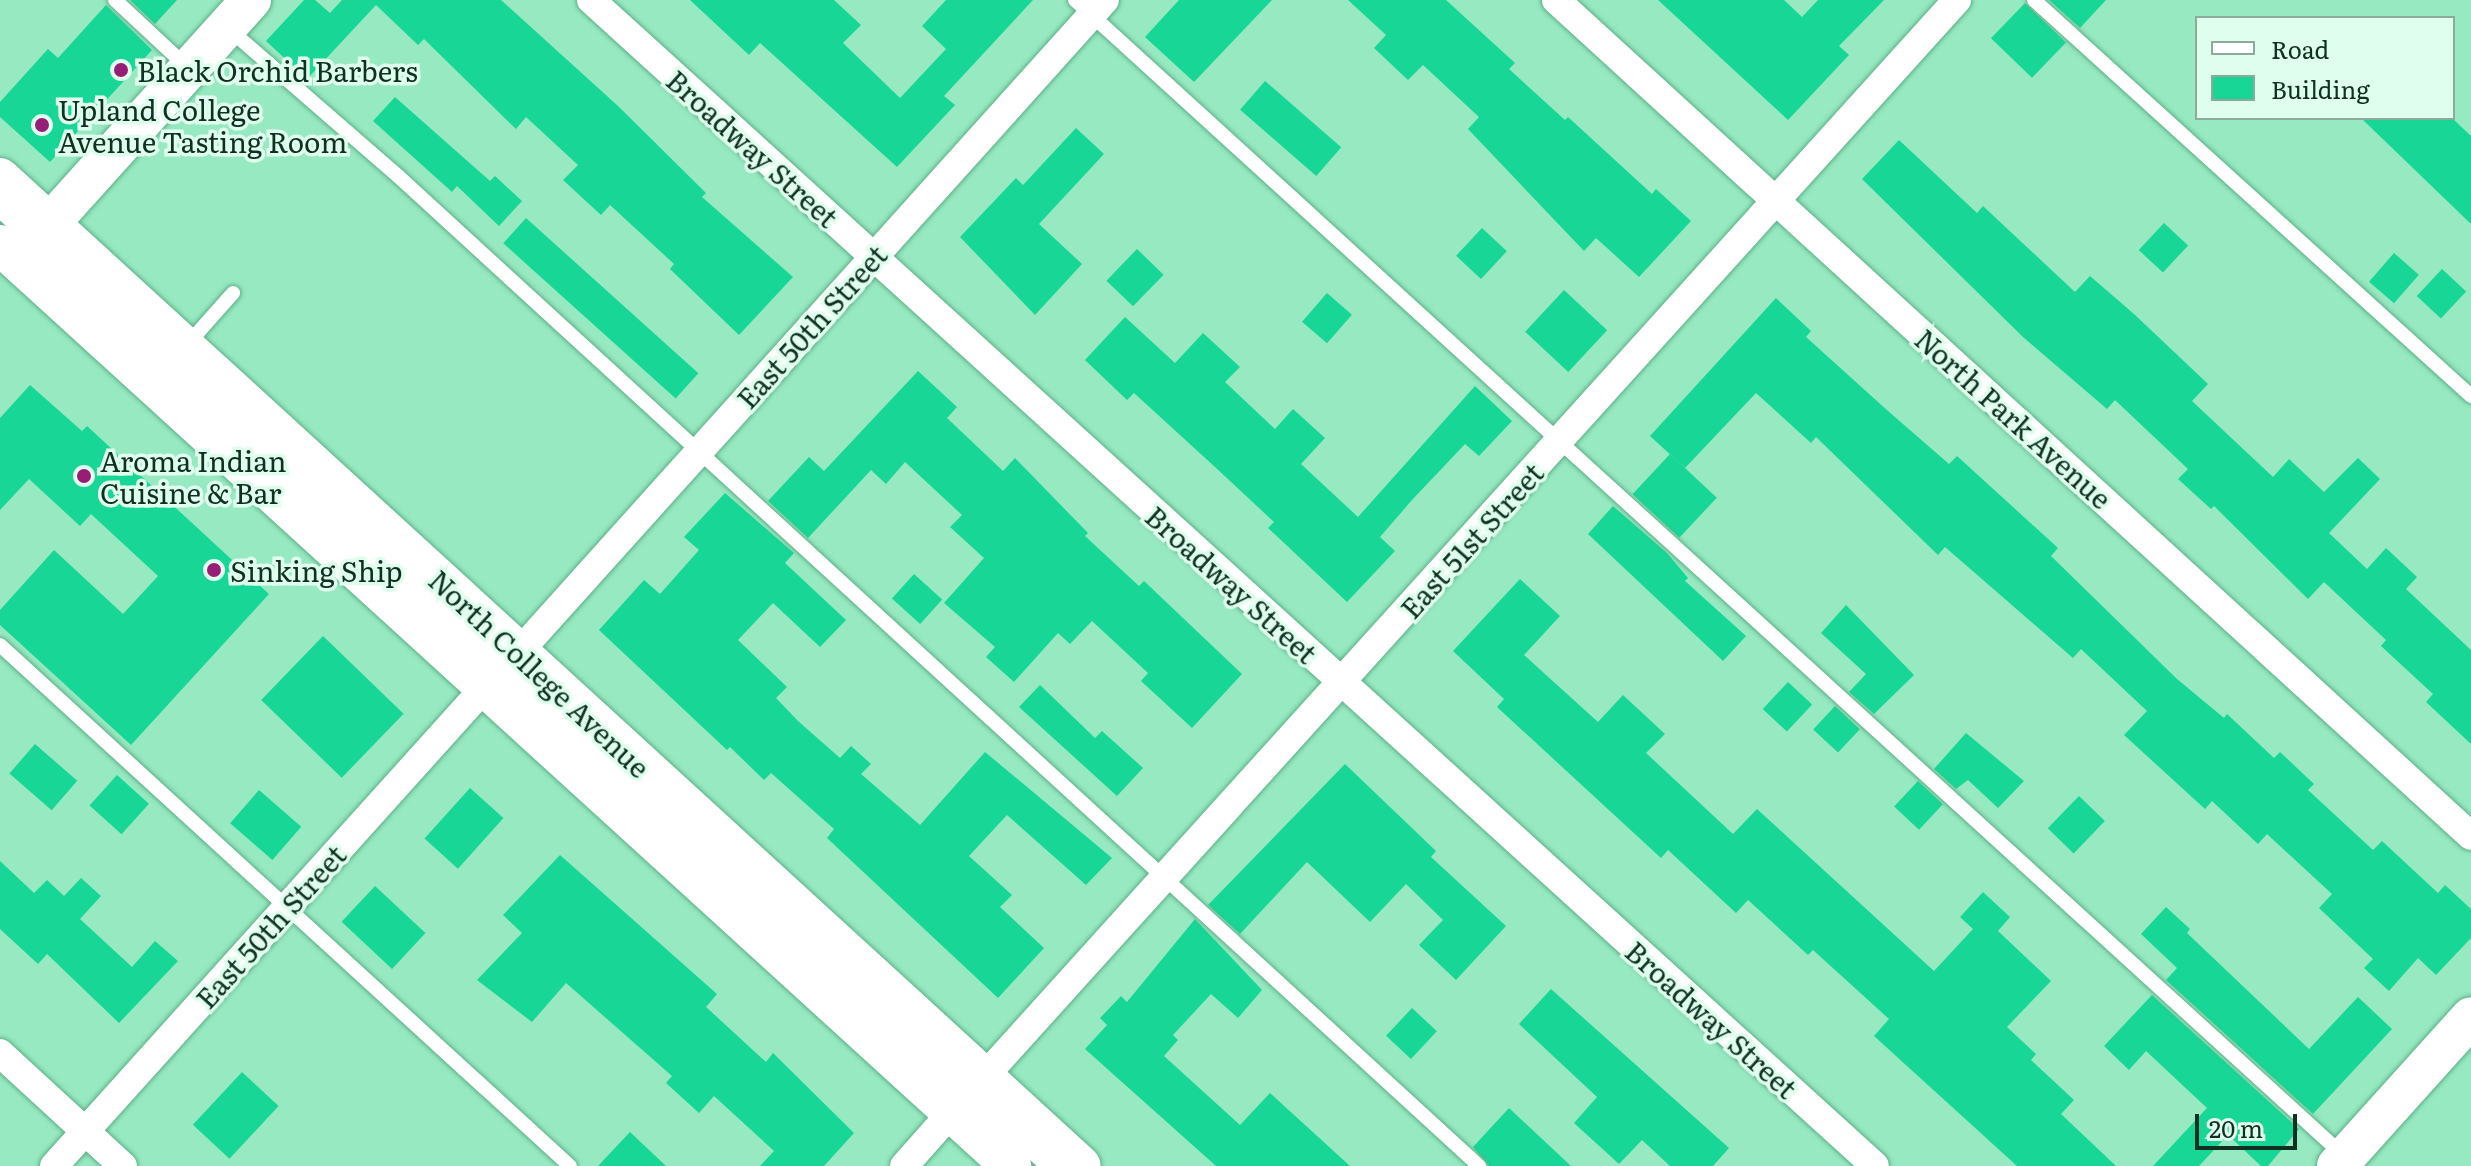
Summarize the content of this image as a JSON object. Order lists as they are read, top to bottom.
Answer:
{
  "streets": {
    "main road": ["North College Avenue"],
    "street": [
      "Broadway Street",
      "East 50th Street",
      "North Park Avenue",
      "East 51st Street"
    ]
  },
  "crossings": [
    ["Broadway Street", "East 50th Street"],
    ["Broadway Street", "East 51st Street"],
    ["East 50th Street", "North College Avenue"],
    ["North Park Avenue", "East 51st Street"],
    ["East 51st Street", "North College Avenue"]
  ],
  "places": [
    "Black Orchid Barbers",
    "Upland College Avenue Tasting Room",
    "Aroma Indian Cuisine & Bar",
    "Sinking Ship"
  ],
  "legend": ["Road", "Building"],
  "scale_bar": "20 m"
}
